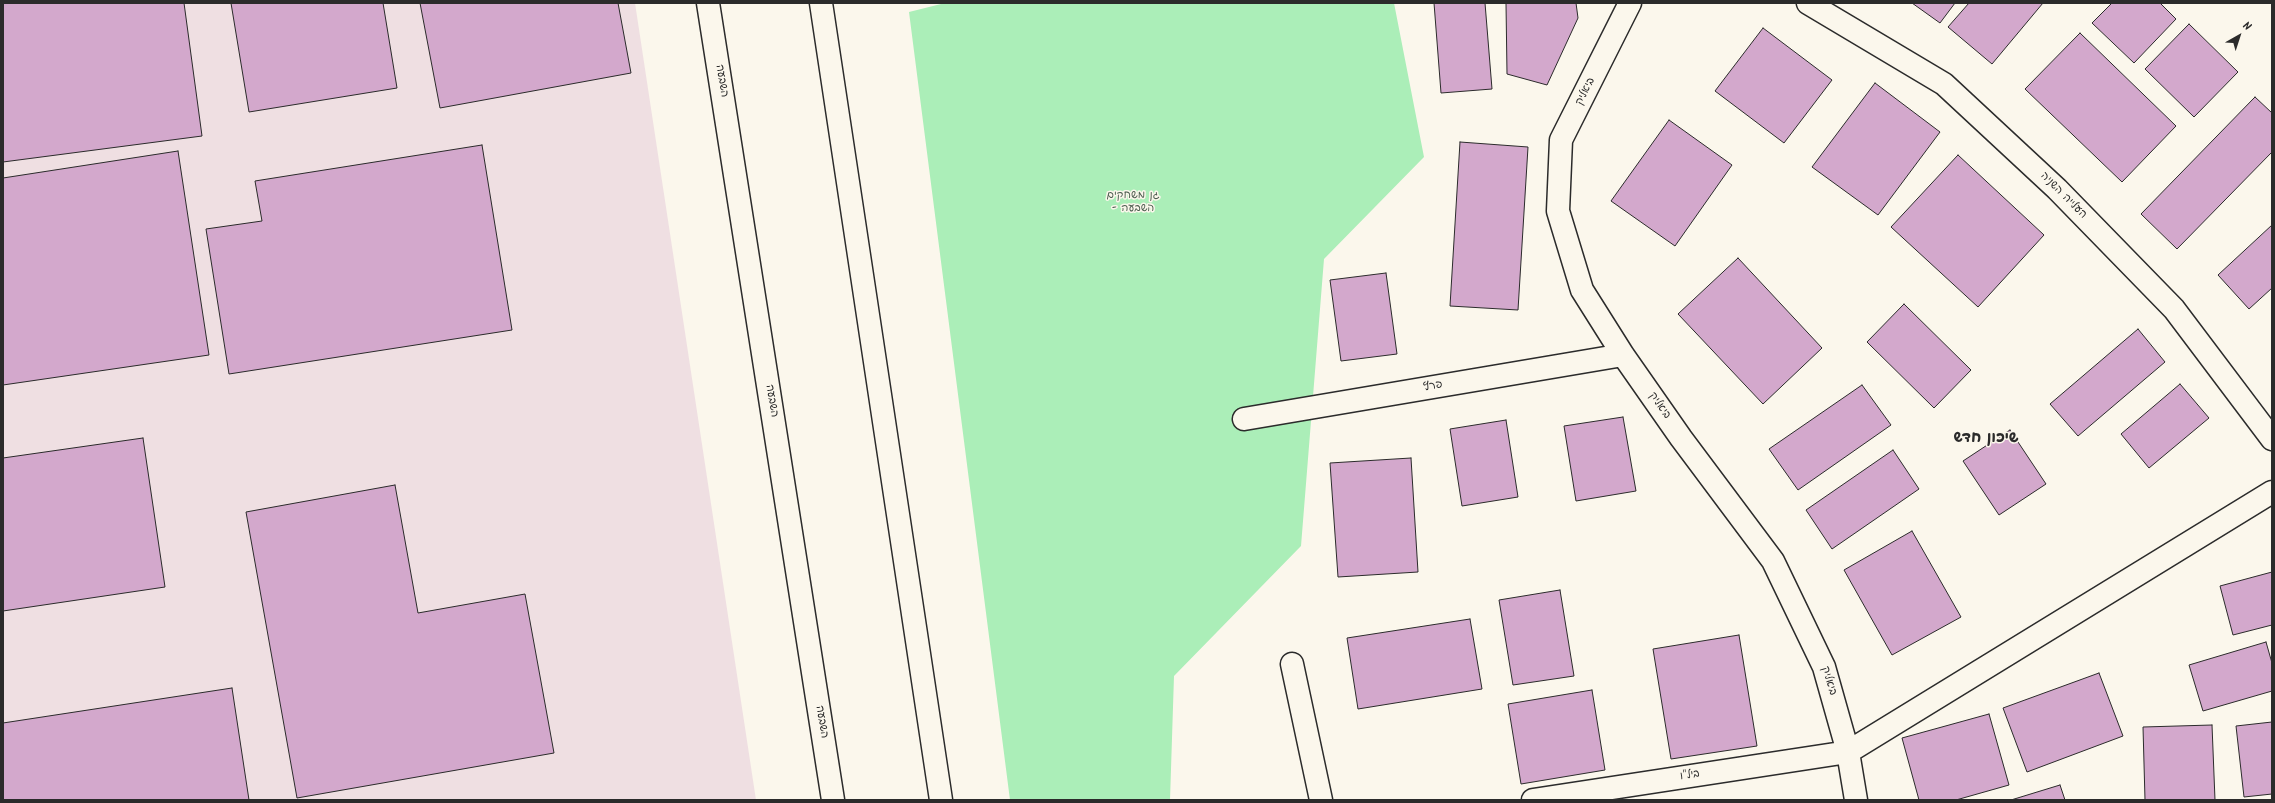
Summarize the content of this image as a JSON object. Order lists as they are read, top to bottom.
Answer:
{
  "streets": {
    "main road": [
      "השבעה",
      "ביאליק",
      "העלייה השניה",
      "פרץ",
      "ביל\"ו"
    ]
  },
  "crossings": [
    ["ביאליק", "פרץ"],
    ["ביאליק", "ביל\"ו"]
  ],
  "districts": ["שיכון חדש"],
  "parks": ["גן משחקים - השבעה"],
  "north": "top right"
}
